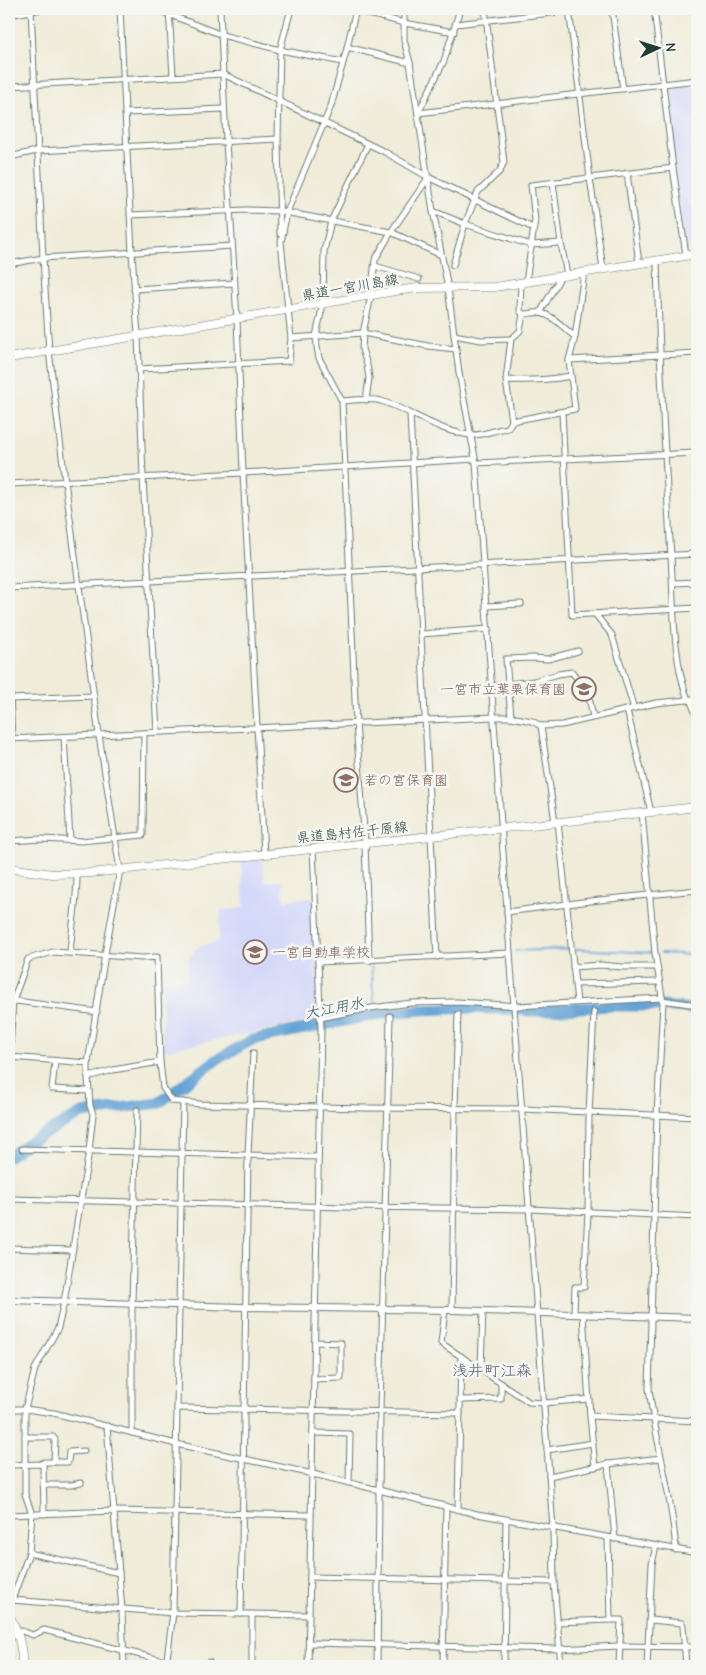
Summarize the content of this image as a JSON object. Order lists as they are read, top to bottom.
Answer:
{
  "streets": {
    "main road": ["県道一宮川島線", "県道島村佐千原線"]
  },
  "districts": ["浅井町江森"],
  "water": ["大江用水"],
  "places": {
    "school or university": ["一宮市立葉栗保育園", "若の宮保育園", "一宮自動車学校"]
  },
  "north": "right"
}
